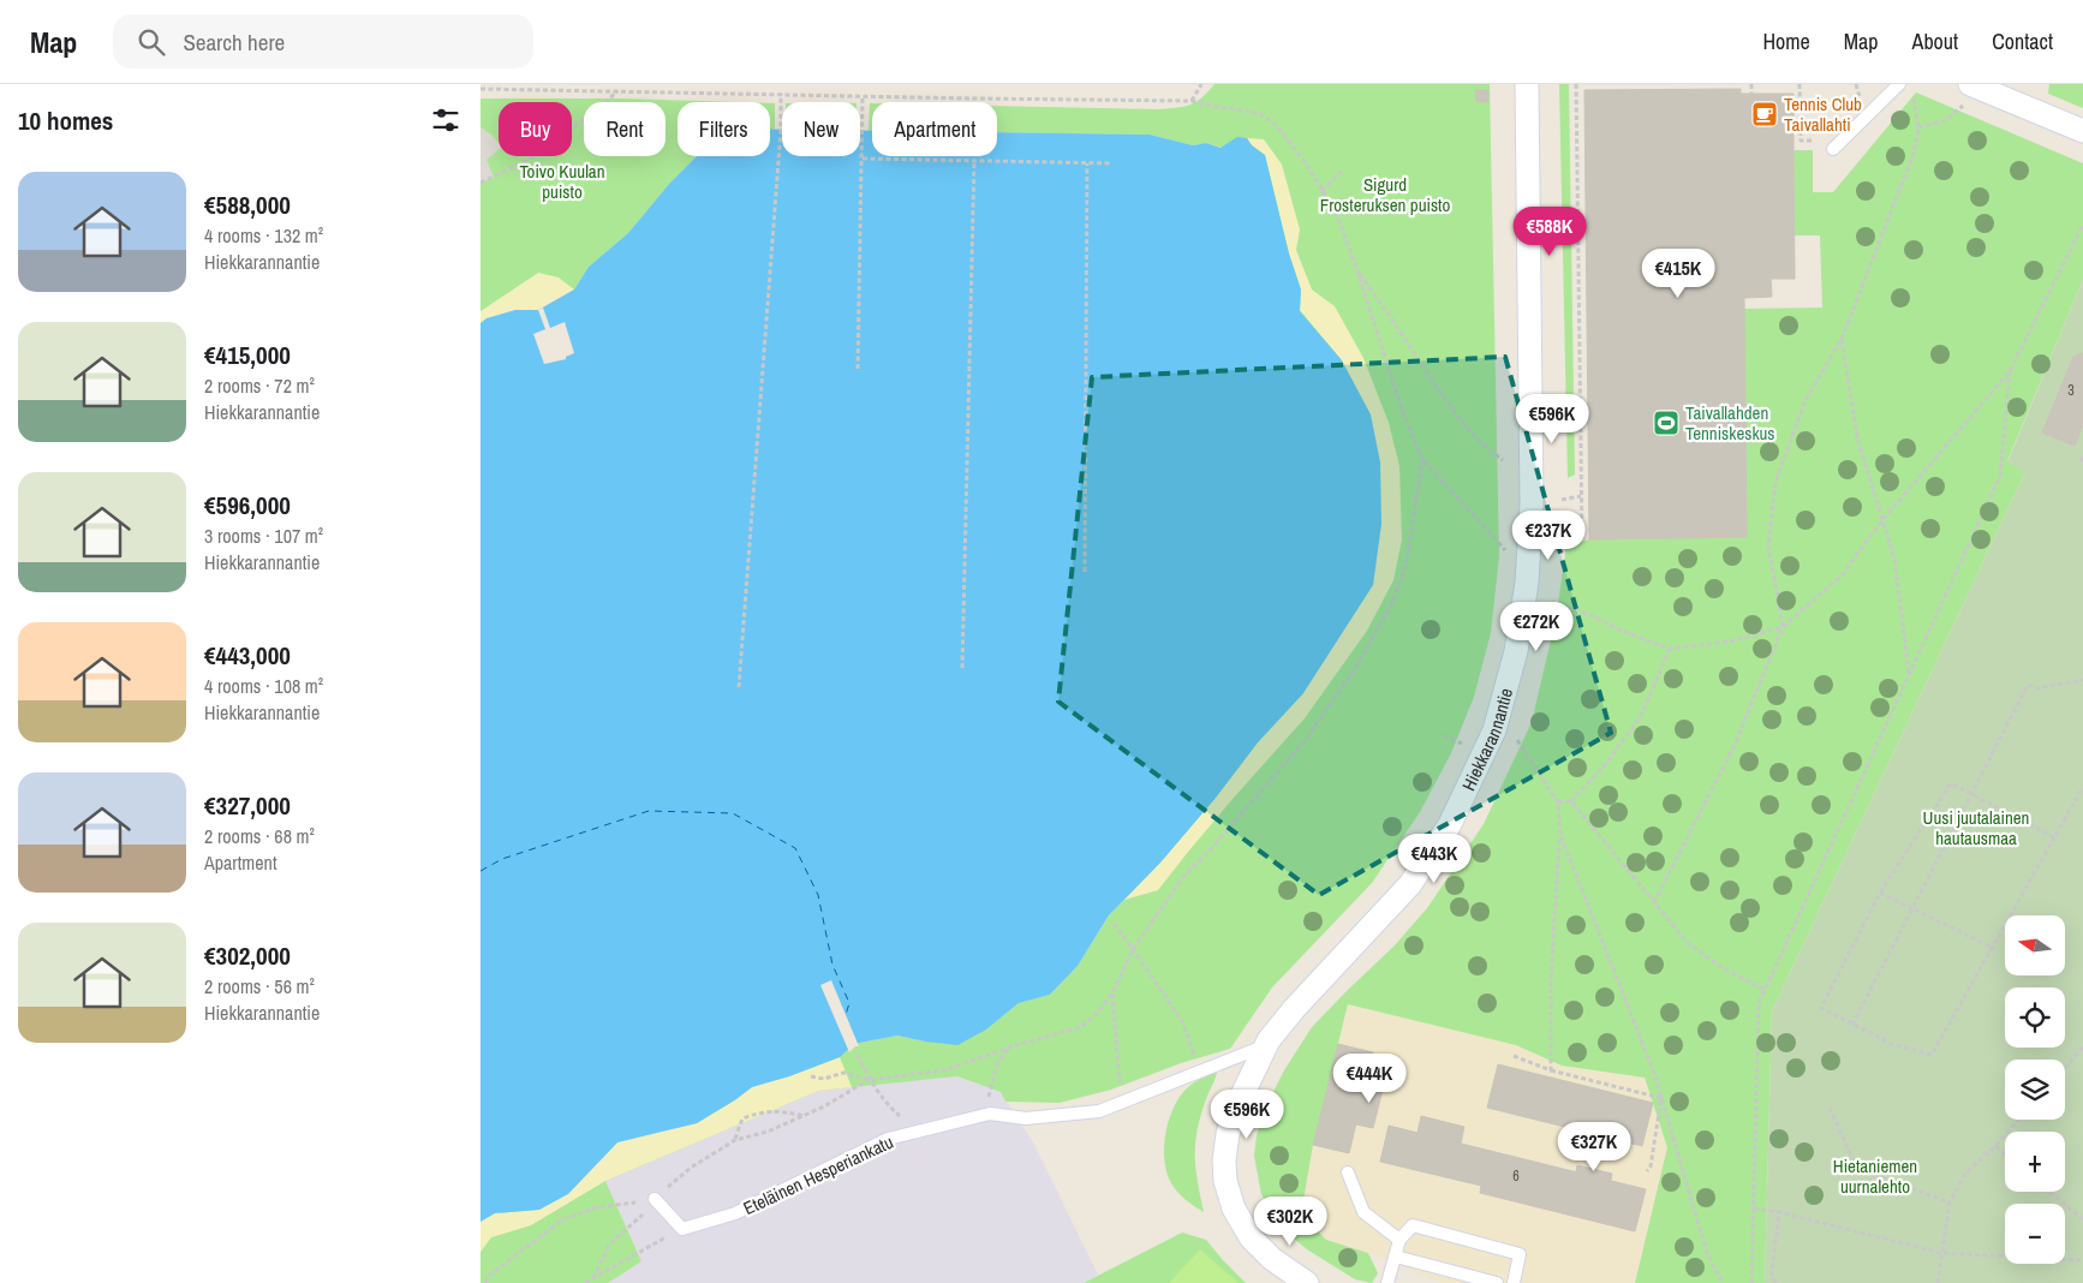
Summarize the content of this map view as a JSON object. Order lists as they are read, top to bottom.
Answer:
{
  "streets": {
    "street": ["Hiekkarannantie"],
    "lane": ["Eteläinen Hesperiankatu"]
  },
  "crossings": [
    ["Hiekkarannantie", "Eteläinen Hesperiankatu"]
  ],
  "parks": [
    "Toivo Kuulan puisto",
    "Sigurd Frosteruksen puisto",
    "Uusi juutalainen hautausmaa",
    "Hietaniemen uurnalehto"
  ],
  "places": {
    "cafe": ["Tennis Club Taivallahti"],
    "sports": ["Taivallahden Tenniskeskus"]
  },
  "house_numbers": ["3", "6"],
  "north": "left",
  "page": {
    "header": "Map",
    "search": "Search here",
    "nav": [
      "Home",
      "Map",
      "About",
      "Contact"
    ],
    "heading": "10 homes",
    "chip": [
      "Buy",
      "Rent",
      "Filters",
      "New",
      "Apartment"
    ],
    "list": [
      {
        "name": "€588,000",
        "note": "4 rooms · 132 m² · Hiekkarannantie"
      },
      {
        "name": "€415,000",
        "note": "2 rooms · 72 m² · Hiekkarannantie"
      },
      {
        "name": "€596,000",
        "note": "3 rooms · 107 m² · Hiekkarannantie"
      },
      {
        "name": "€443,000",
        "note": "4 rooms · 108 m² · Hiekkarannantie"
      },
      {
        "name": "€327,000",
        "note": "2 rooms · 68 m² · Apartment"
      },
      {
        "name": "€302,000",
        "note": "2 rooms · 56 m² · Hiekkarannantie"
      }
    ],
    "price": [
      "€588K",
      "€415K",
      "€596K",
      "€237K",
      "€272K",
      "€443K",
      "€444K",
      "€596K",
      "€327K",
      "€302K"
    ],
    "map_buttons": ["+", "−"]
  }
}
